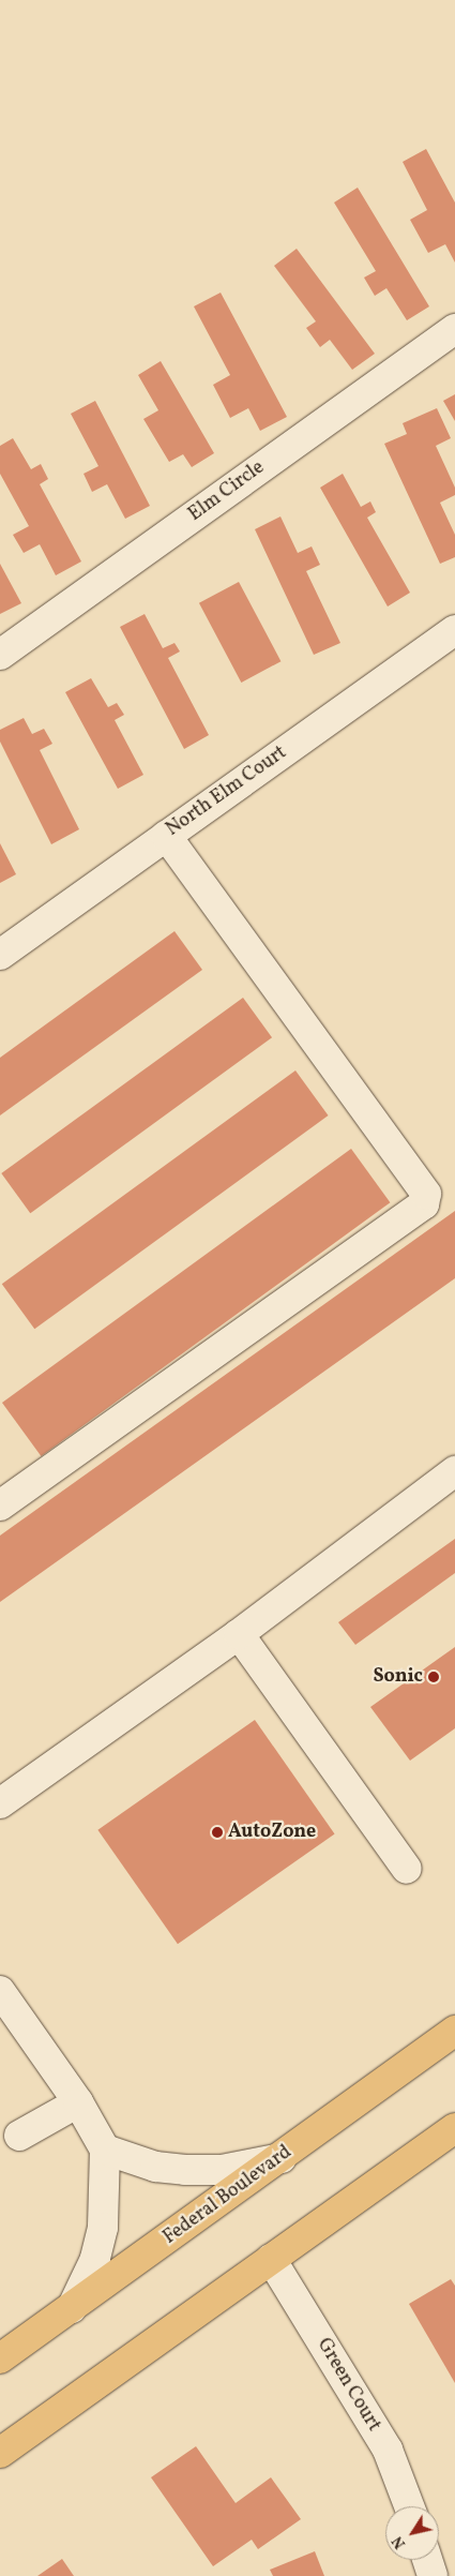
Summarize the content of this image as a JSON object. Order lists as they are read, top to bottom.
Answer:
{
  "streets": {
    "main road": ["Federal Boulevard"],
    "street": ["Elm Circle", "North Elm Court", "Green Court"]
  },
  "places": ["Sonic", "AutoZone"],
  "north": "bottom left"
}
